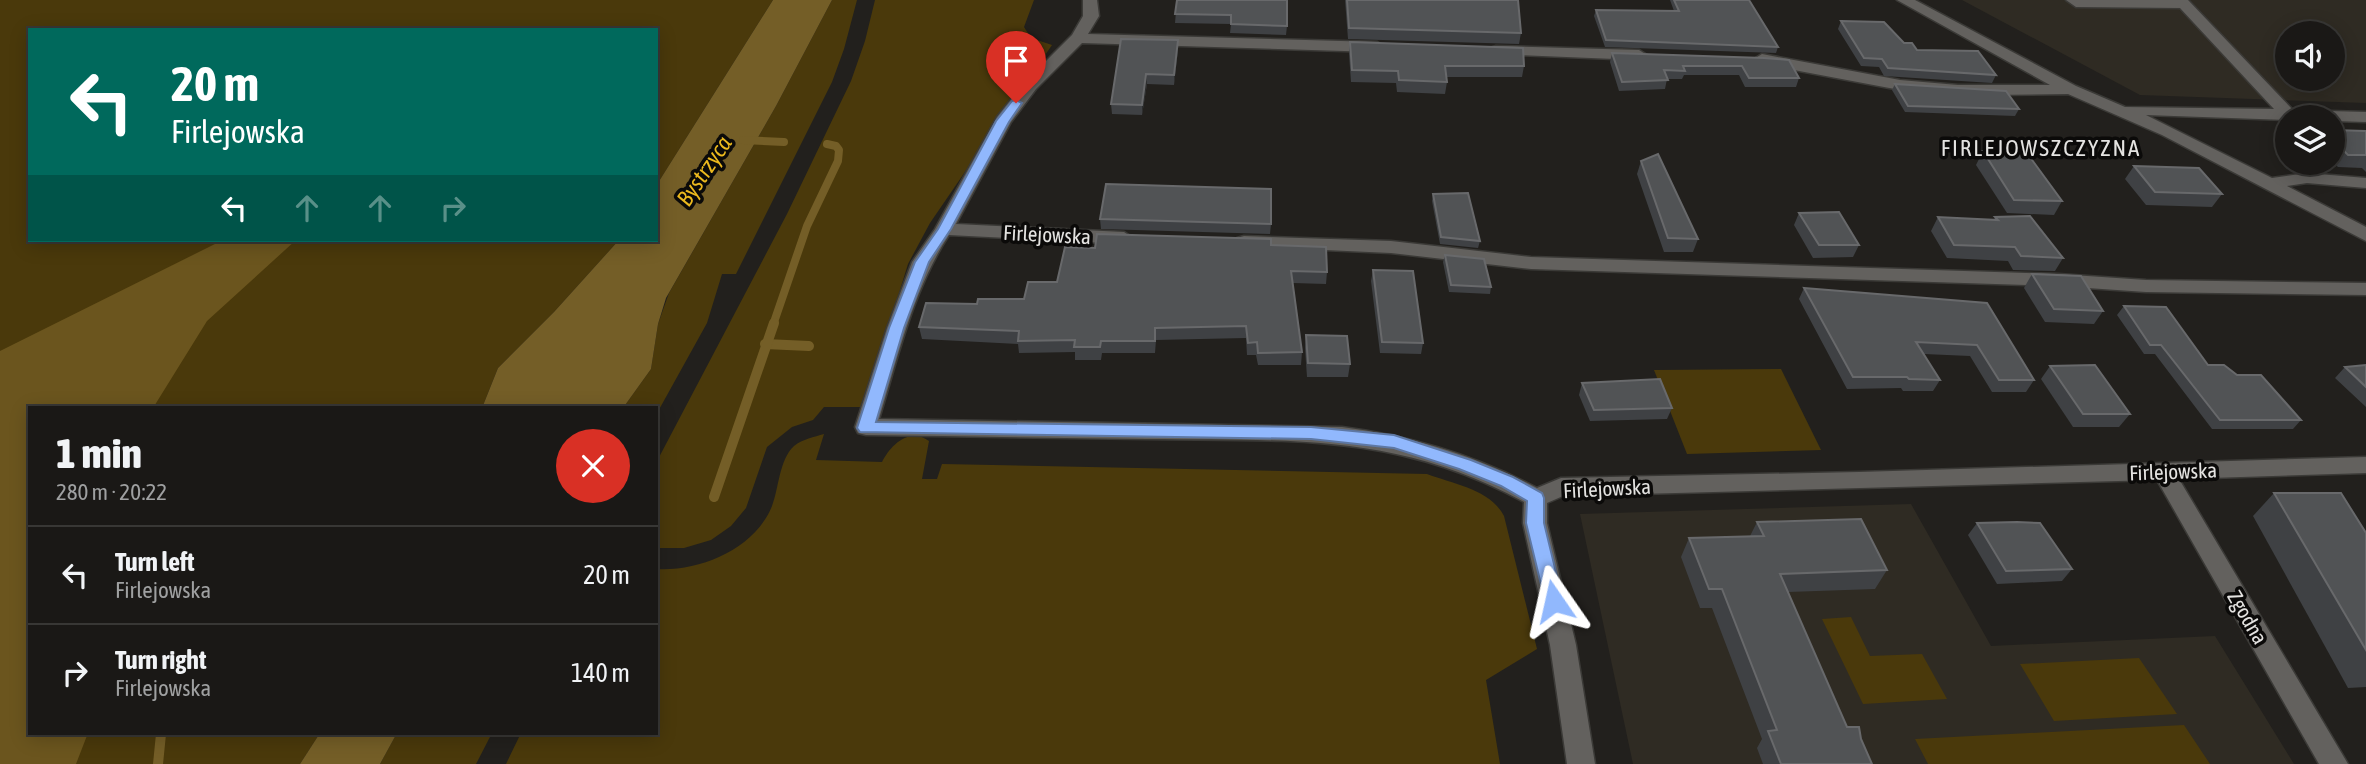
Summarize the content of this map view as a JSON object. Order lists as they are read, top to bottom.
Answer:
{
  "streets": {
    "street": ["Firlejowska", "Zgodna"]
  },
  "crossings": [
    ["Firlejowska", "Zgodna"]
  ],
  "districts": ["FIRLEJOWSZCZYZNA"],
  "water": ["Bystrzyca"],
  "page": {
    "turn": ["20 m", "Firlejowska"],
    "heading": ["1 min", "280 m · 20:22"],
    "list": [
      {
        "name": "Turn left",
        "note": "Firlejowska",
        "value": "20 m"
      },
      {
        "name": "Turn right",
        "note": "Firlejowska",
        "value": "140 m"
      }
    ]
  }
}
